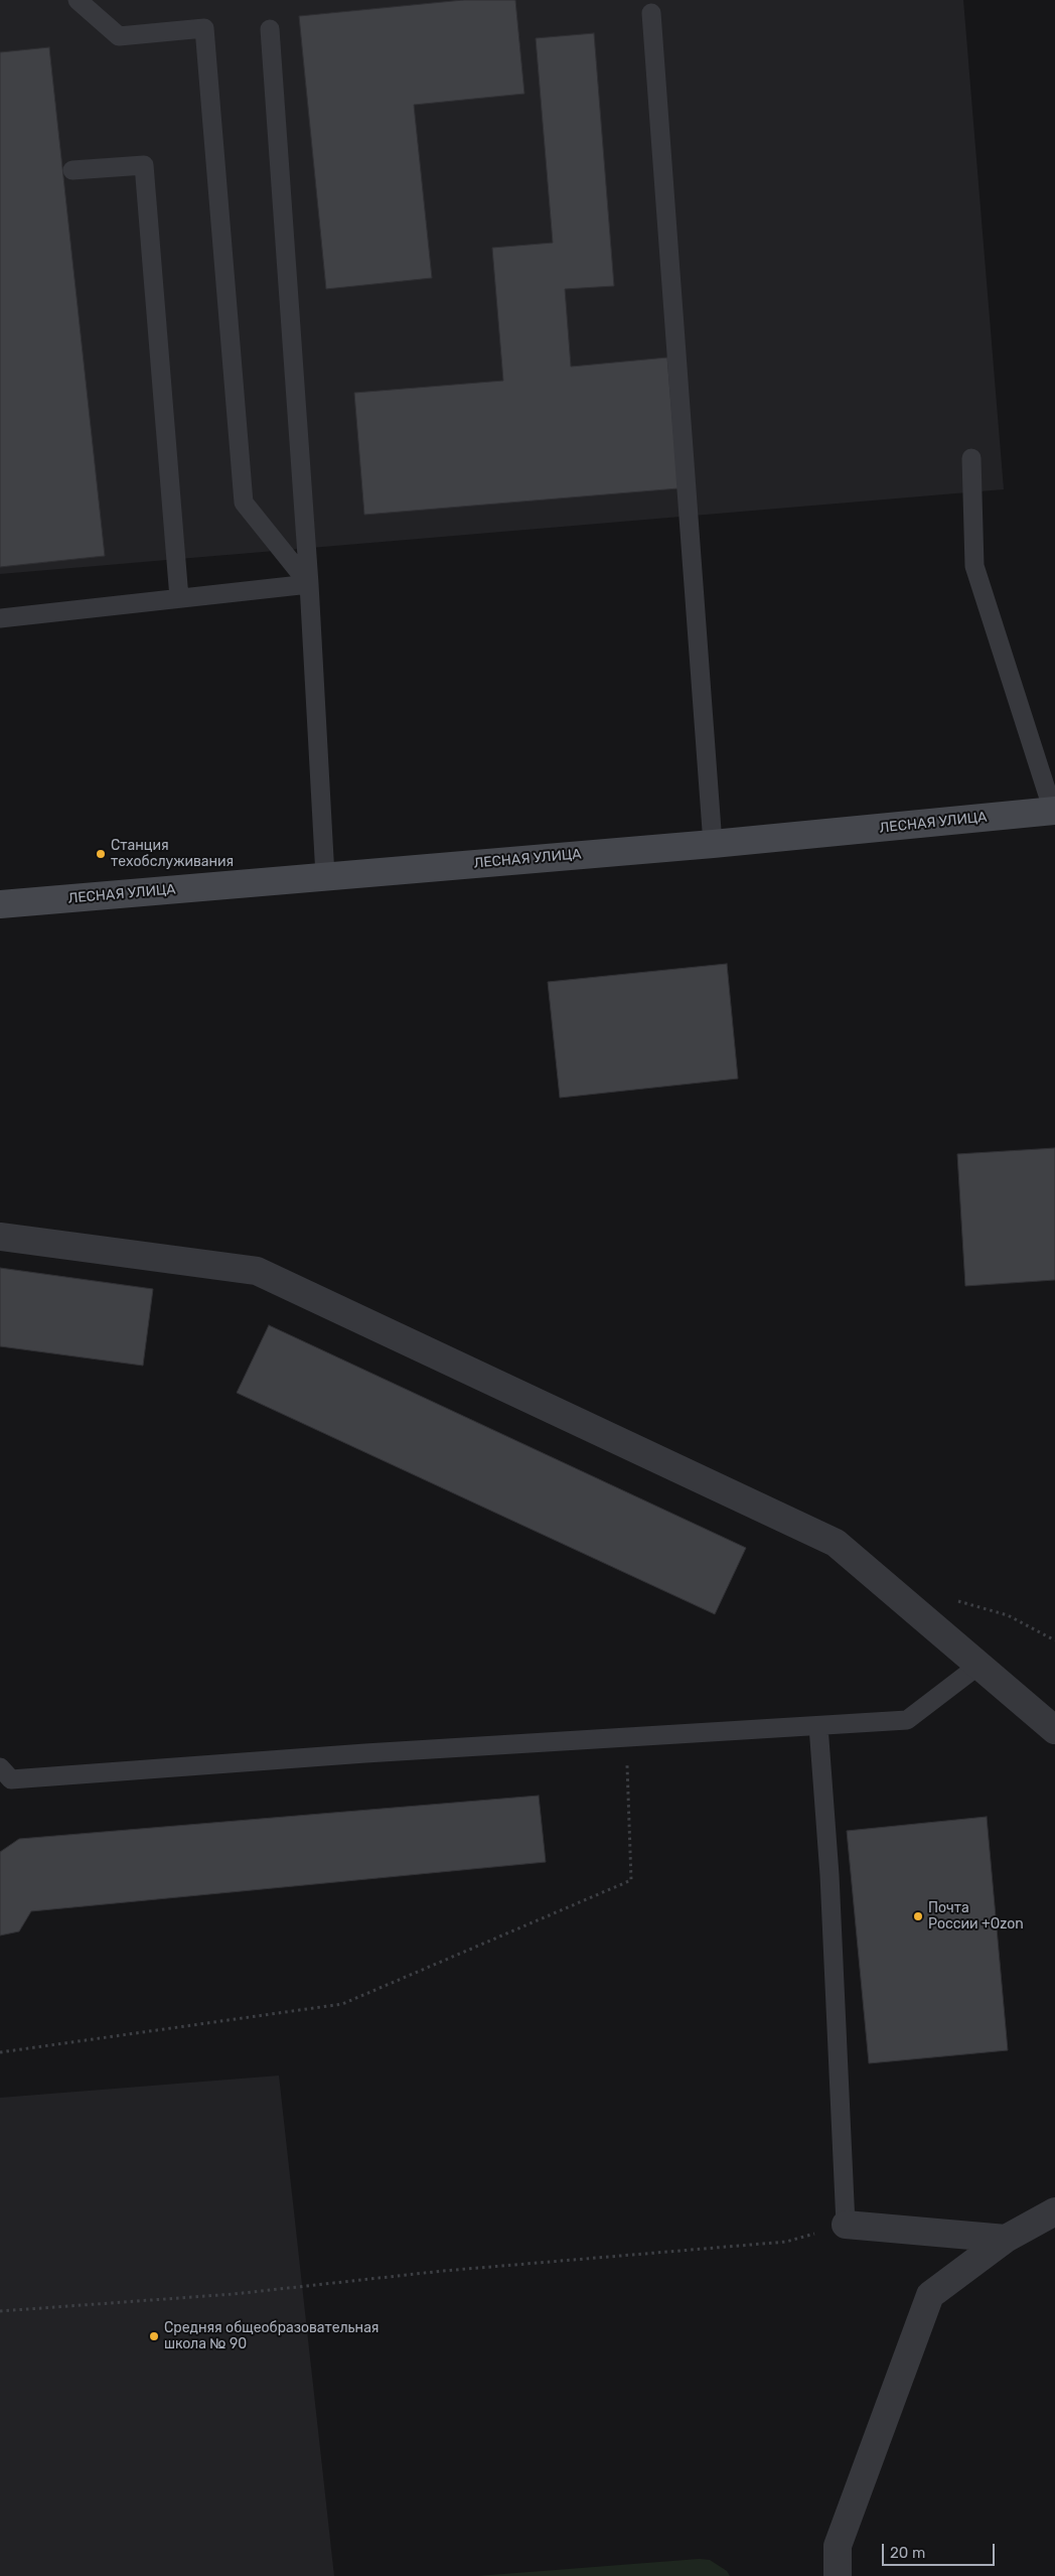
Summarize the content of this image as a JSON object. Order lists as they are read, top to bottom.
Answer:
{
  "streets": {
    "main road": ["ЛЕСНАЯ УЛИЦА"]
  },
  "places": ["Станция техобслуживания", "Почта России +Ozon", "Средняя общеобразовательная школа № 90"],
  "scale_bar": "20 m"
}
